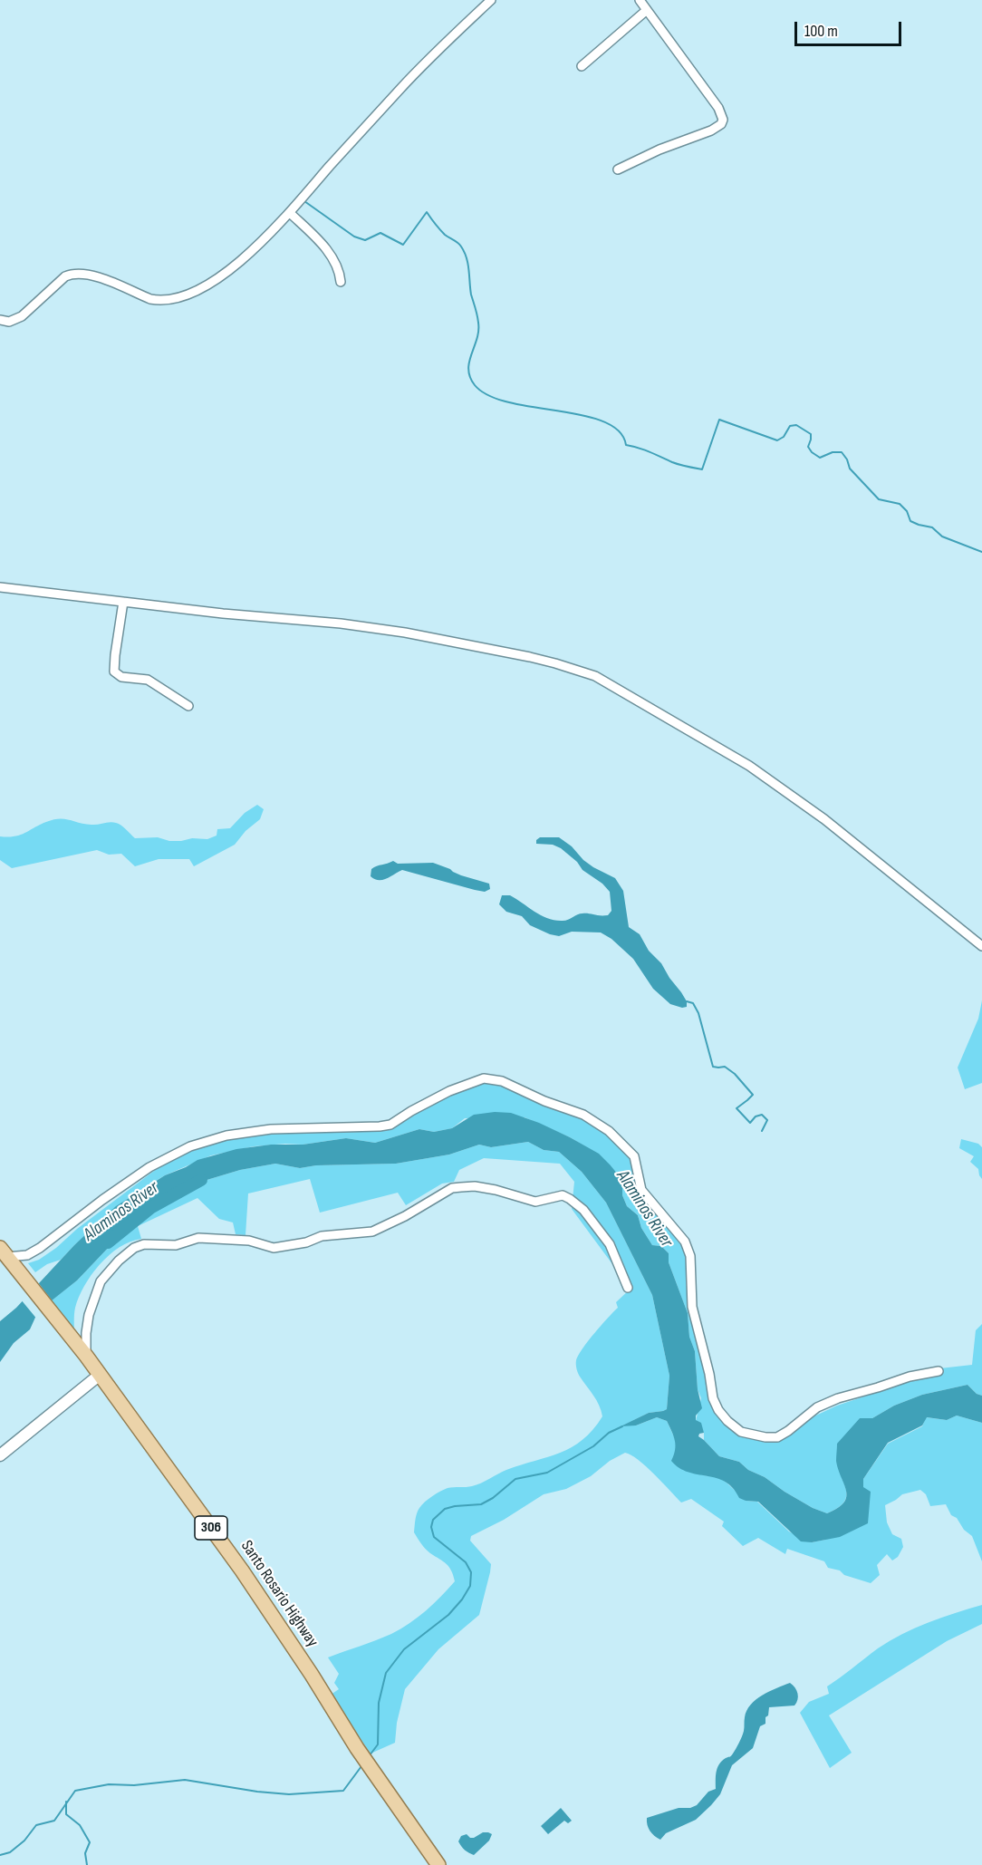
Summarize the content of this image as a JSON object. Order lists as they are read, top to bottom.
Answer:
{
  "streets": {
    "main road": ["306", "Santo Rosario Highway"]
  },
  "water": ["Alaminos River"],
  "scale_bar": "100 m"
}
